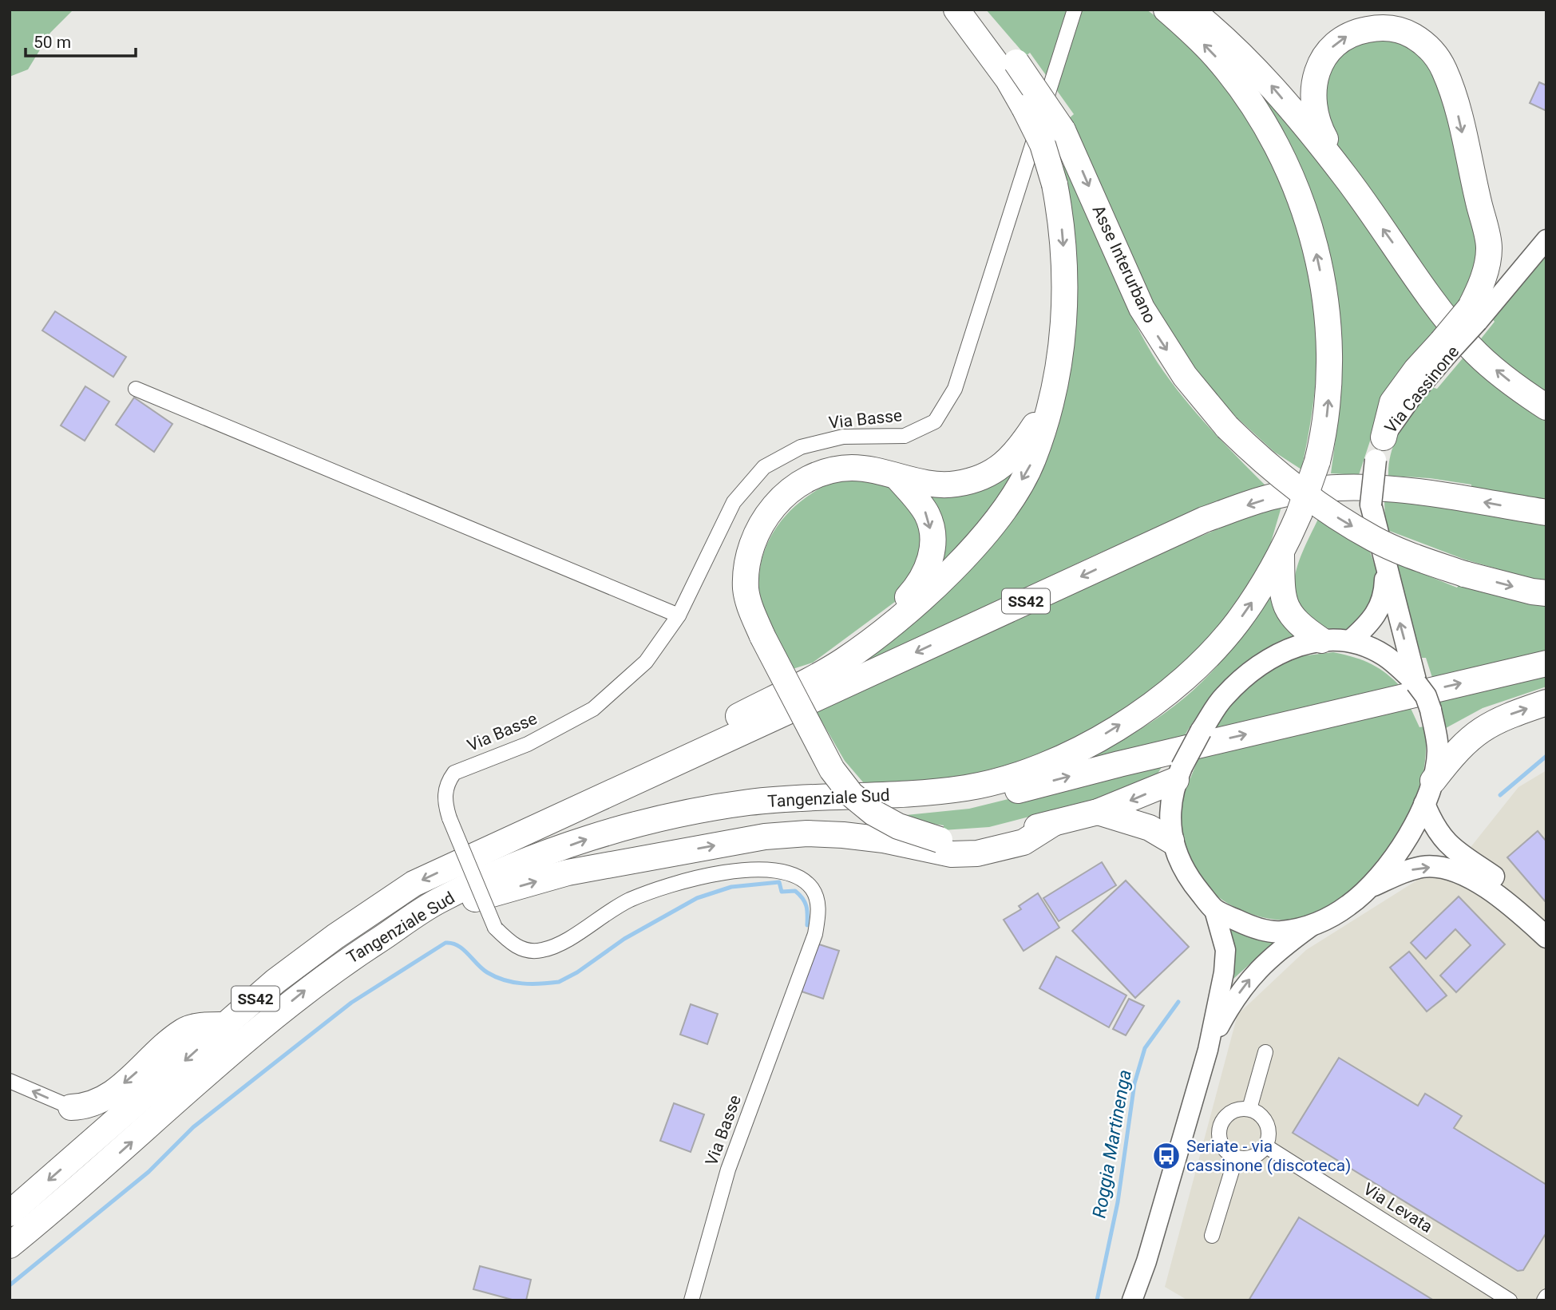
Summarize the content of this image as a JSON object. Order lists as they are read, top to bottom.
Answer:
{
  "streets": {
    "highway": ["Asse Interurbano", "SS42", "Tangenziale Sud"],
    "street": ["Via Basse", "Via Levata"]
  },
  "crossings": [
    ["SS42", "Tangenziale Sud"]
  ],
  "water": ["Roggia Martinenga"],
  "places": {
    "bus stop": ["Seriate - via cassinone (discoteca)"]
  },
  "scale_bar": "50 m"
}
